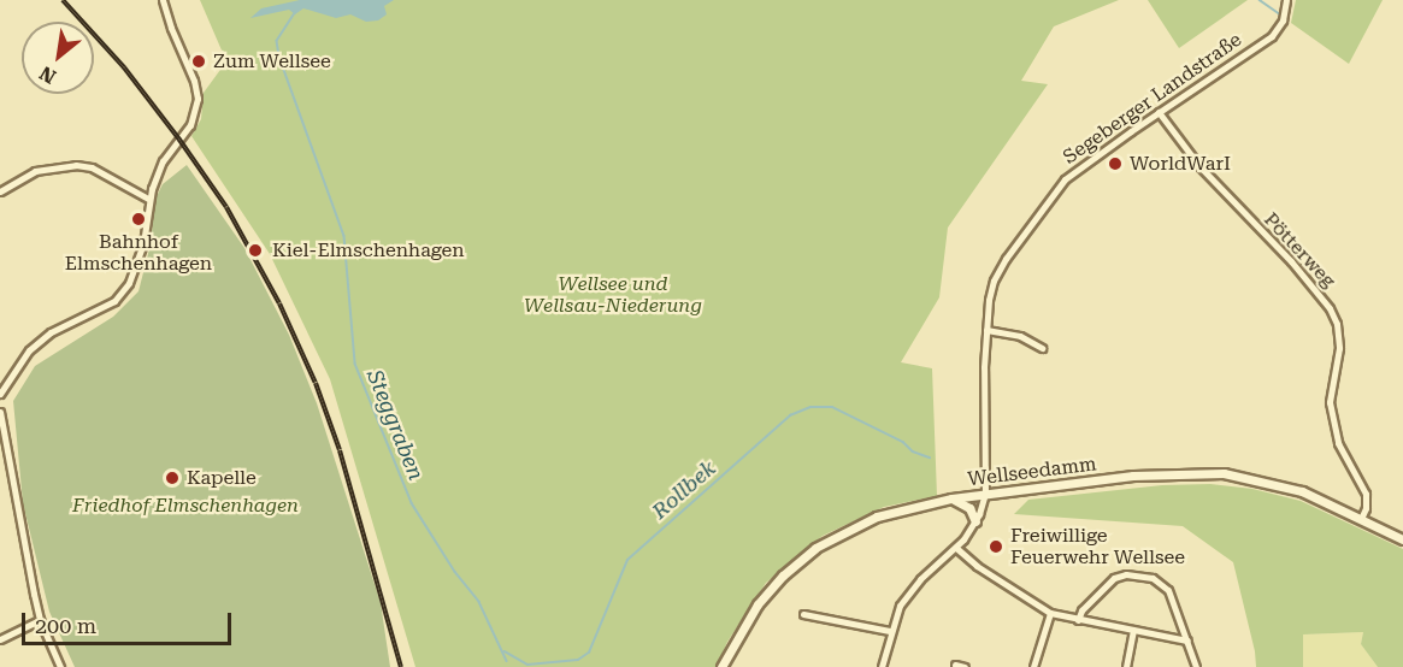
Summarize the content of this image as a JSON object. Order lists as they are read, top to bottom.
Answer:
{
  "streets": {
    "main road": ["Wellseedamm"],
    "street": ["Segeberger Landstraße", "Pötterweg"]
  },
  "crossings": [
    ["Segeberger Landstraße", "Pötterweg"],
    ["Segeberger Landstraße", "Wellseedamm"],
    ["Pötterweg", "Wellseedamm"]
  ],
  "water": ["Steggraben", "Rollbek"],
  "parks": ["Wellsee und Wellsau-Niederung", "Friedhof Elmschenhagen"],
  "places": [
    "Zum Wellsee",
    "WorldWarI",
    "Bahnhof Elmschenhagen",
    "Kiel-Elmschenhagen",
    "Kapelle",
    "Freiwillige Feuerwehr Wellsee"
  ],
  "scale_bar": "200 m",
  "north": "bottom left"
}
